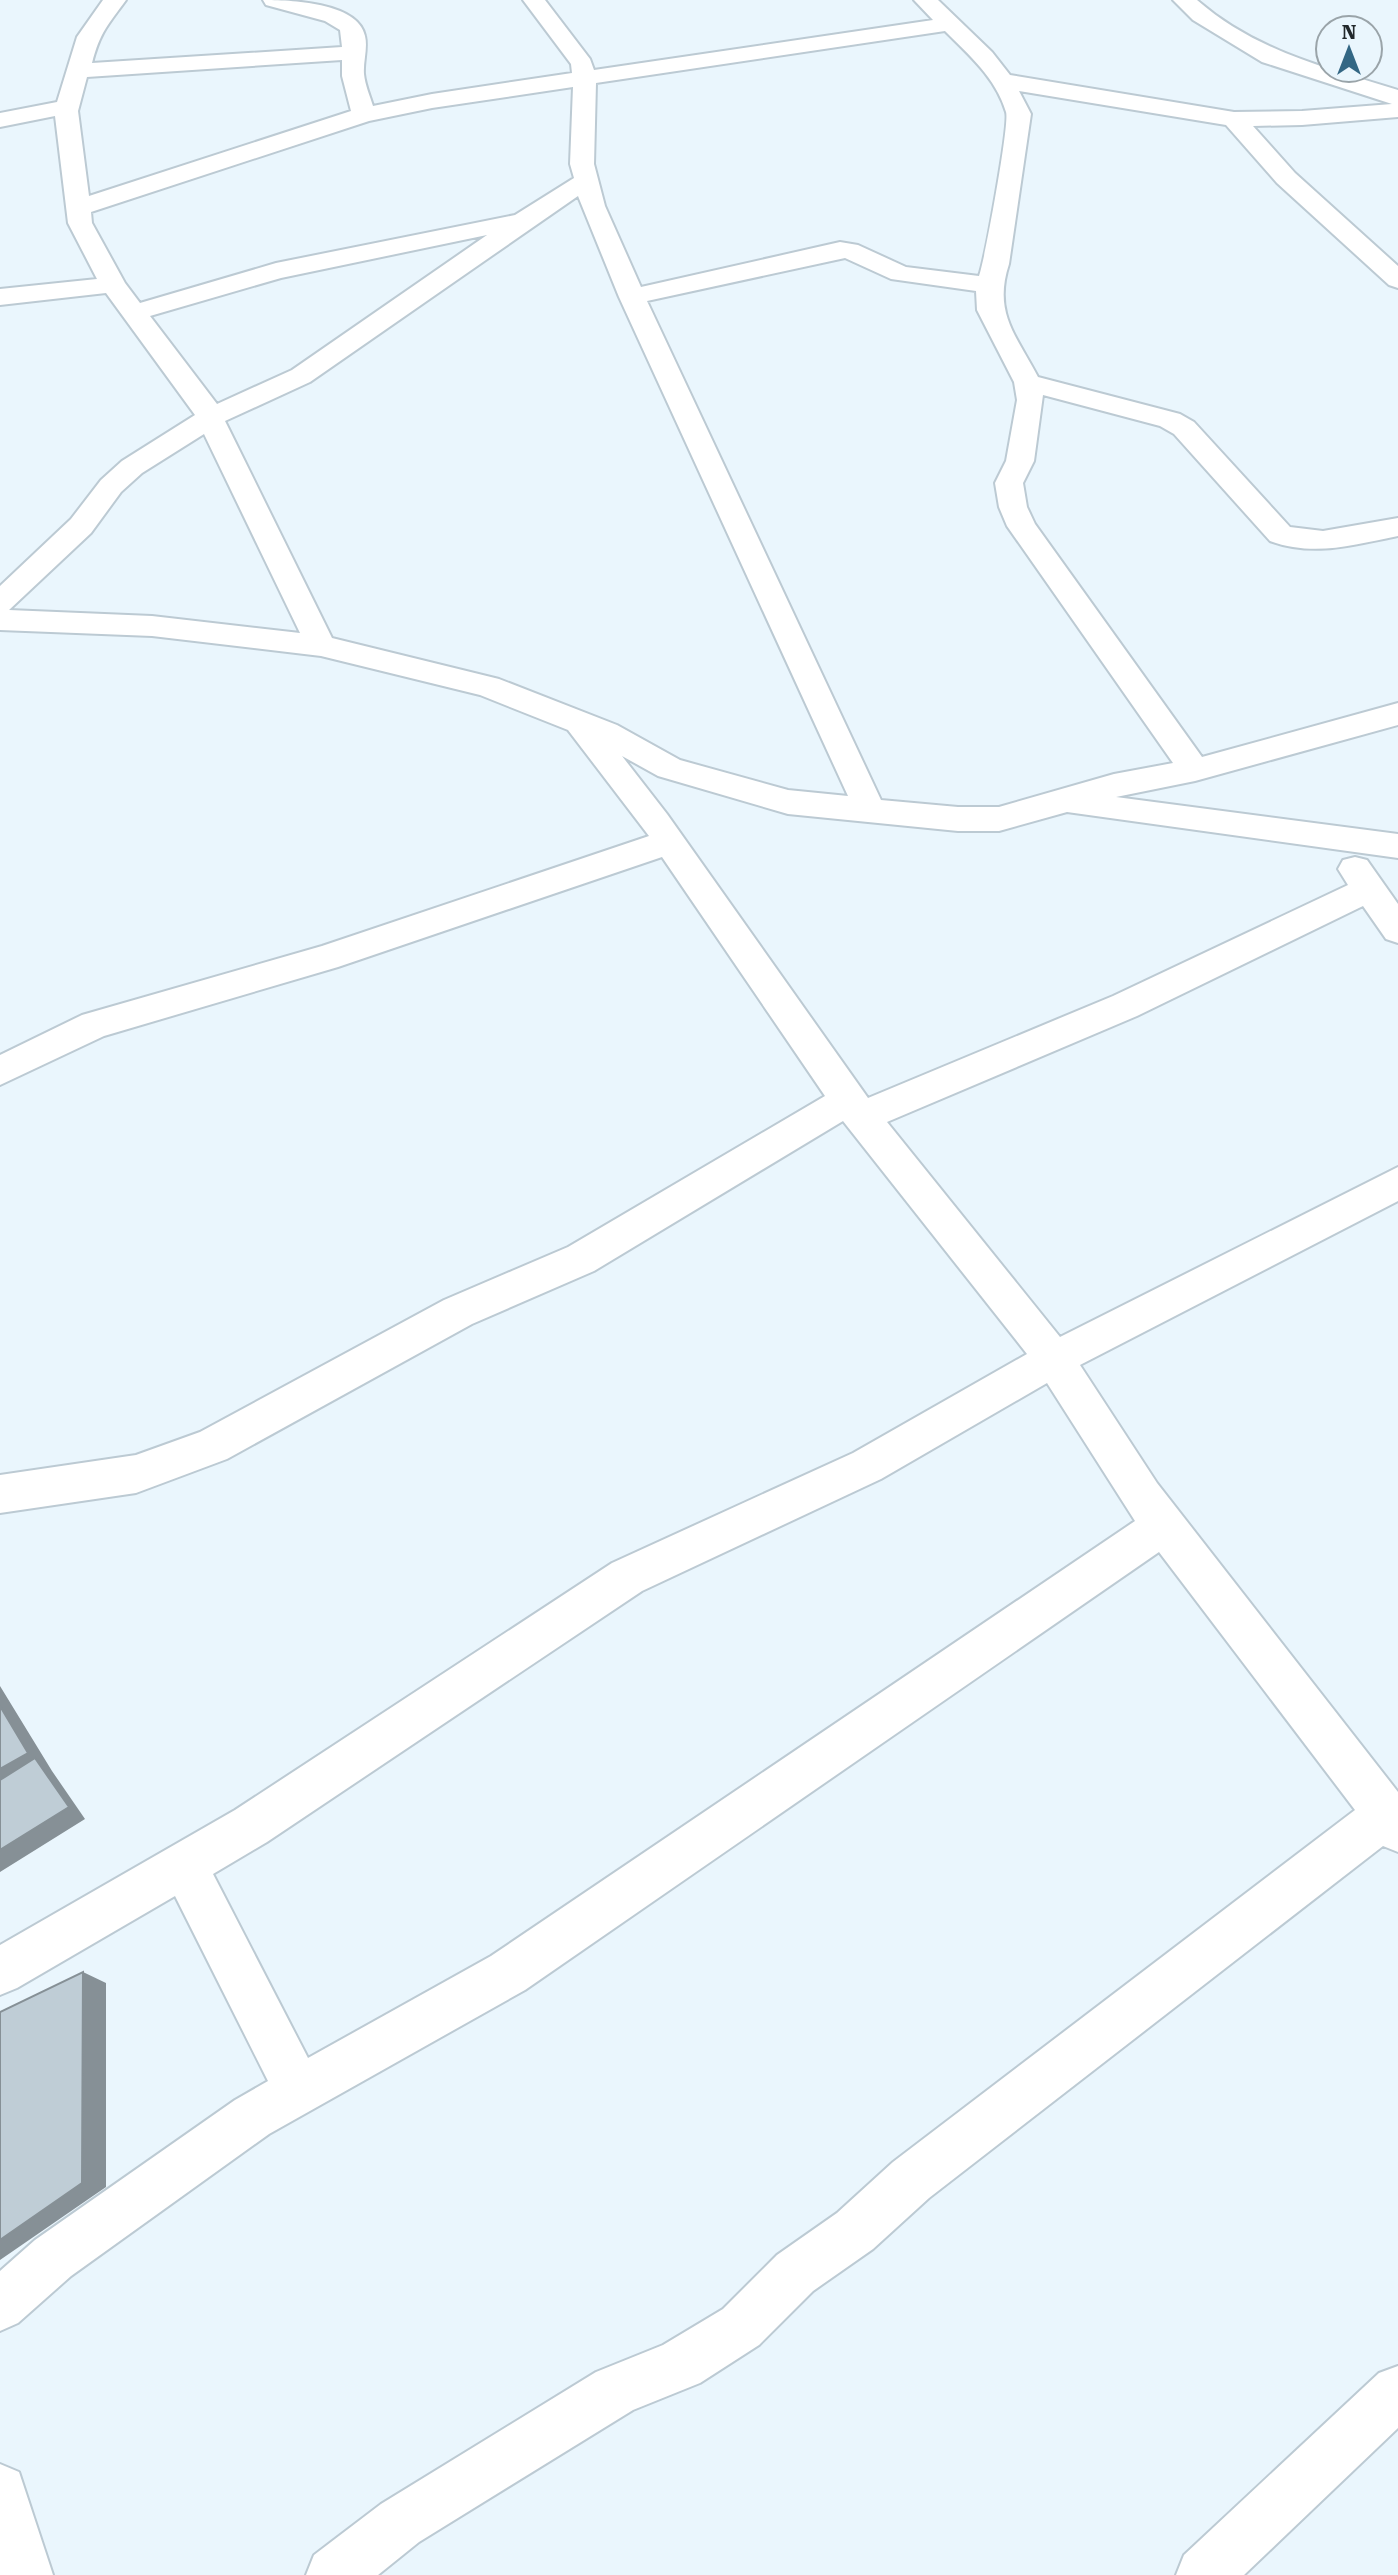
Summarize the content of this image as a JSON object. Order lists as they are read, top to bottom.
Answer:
{
  "north": "top"
}
